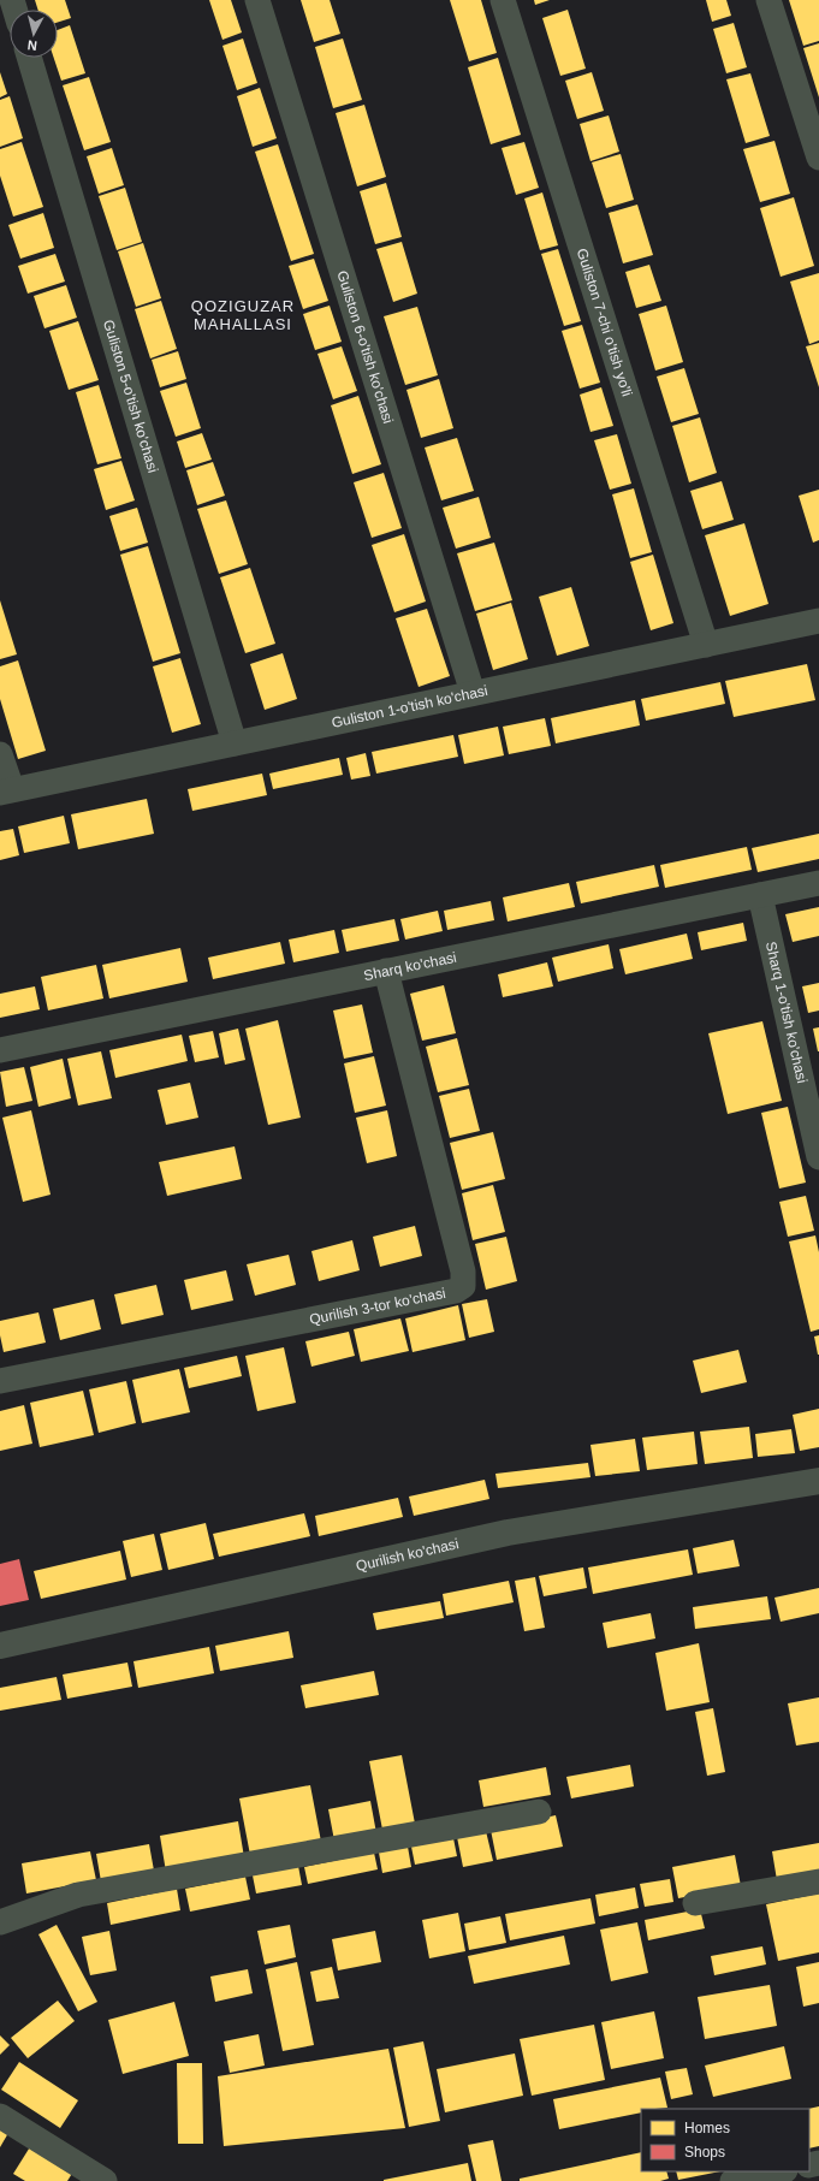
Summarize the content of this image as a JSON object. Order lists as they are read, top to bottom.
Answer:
{
  "streets": {
    "street": [
      "Guliston 7-chi o'tish yo'li",
      "Guliston 6-o'tish ko'chasi",
      "Guliston 5-o'tish ko'chasi",
      "Guliston 1-o'tish ko'chasi",
      "Sharq ko'chasi",
      "Sharq 1-o'tish ko'chasi",
      "Qurilish 3-tor ko'chasi",
      "Qurilish ko'chasi"
    ]
  },
  "crossings": [
    ["Guliston 7-chi o'tish yo'li", "Guliston 1-o'tish ko'chasi"],
    ["Guliston 6-o'tish ko'chasi", "Guliston 1-o'tish ko'chasi"],
    ["Guliston 5-o'tish ko'chasi", "Guliston 1-o'tish ko'chasi"],
    ["Sharq ko'chasi", "Sharq 1-o'tish ko'chasi"],
    ["Sharq ko'chasi", "Qurilish 3-tor ko'chasi"]
  ],
  "districts": ["QOZIGUZAR MAHALLASI"],
  "legend": ["Homes", "Shops"],
  "north": "bottom"
}
